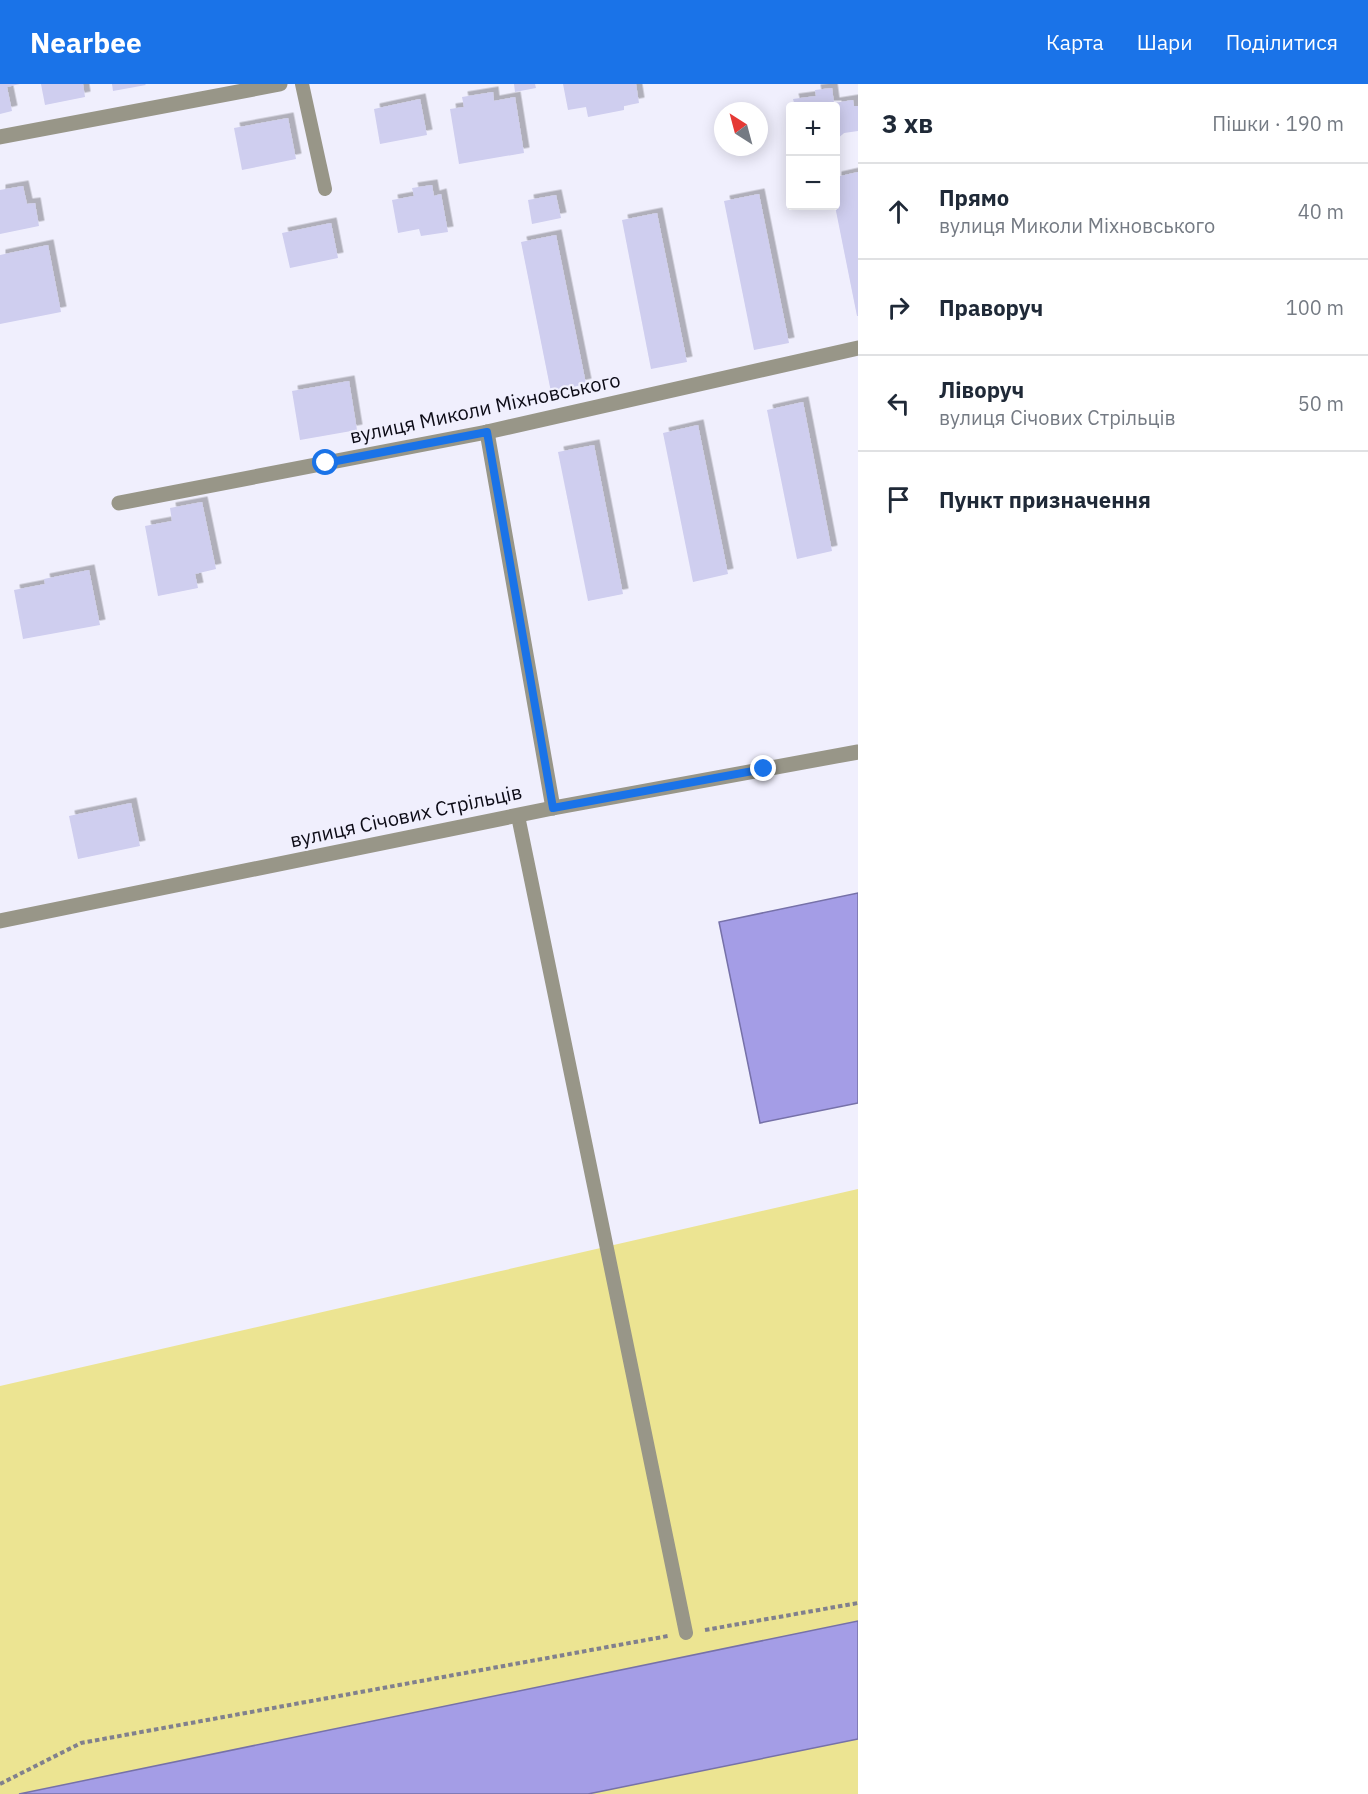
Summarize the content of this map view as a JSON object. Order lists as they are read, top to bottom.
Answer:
{
  "streets": {
    "street": ["вулиця Миколи Міхновського", "вулиця Січових Стрільців"]
  },
  "north": "top left",
  "page": {
    "header": "Nearbee",
    "nav": ["Карта", "Шари", "Поділитися"],
    "heading": ["3 хв", "Пішки · 190 m"],
    "map_buttons": ["+", "−"],
    "list": [
      ["Прямо", "вулиця Миколи Міхновського", "40 m"],
      ["Праворуч", "100 m"],
      ["Ліворуч", "вулиця Січових Стрільців", "50 m"],
      "Пункт призначення"
    ]
  }
}
